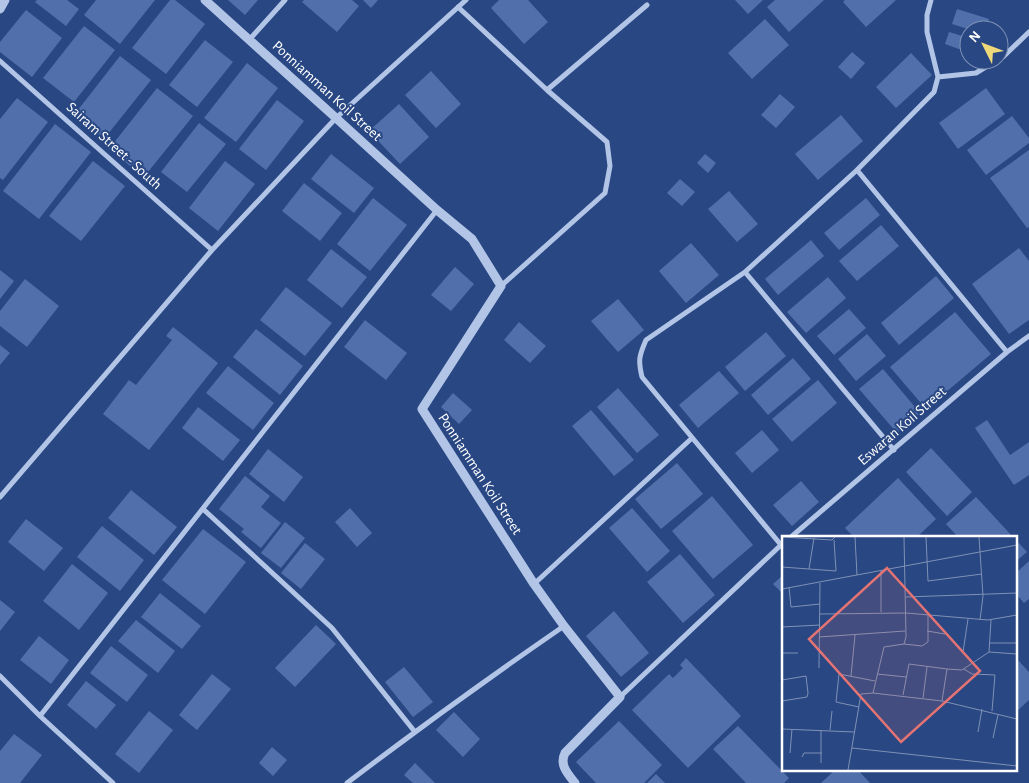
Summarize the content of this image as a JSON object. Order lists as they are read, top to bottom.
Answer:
{
  "streets": {
    "street": ["Ponniamman Koil Street", "Sairam Street - South", "Eswaran Koil Street"]
  },
  "north": "top left"
}
